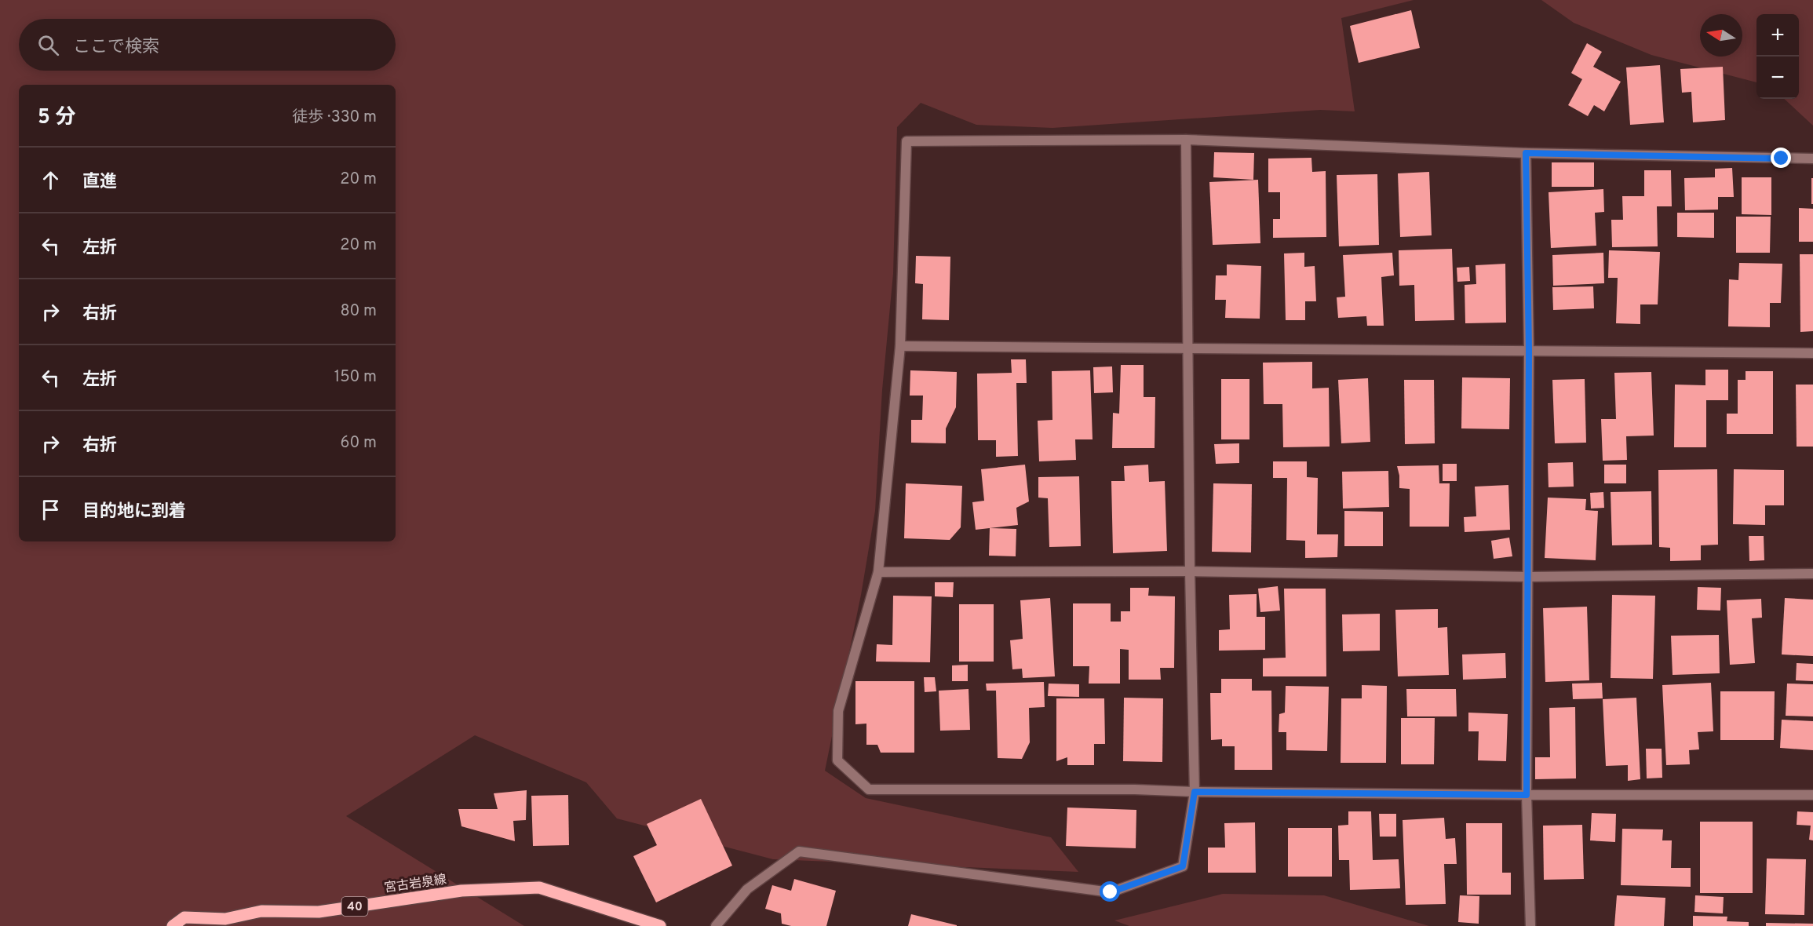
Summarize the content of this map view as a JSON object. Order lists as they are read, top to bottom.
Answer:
{
  "streets": {
    "main road": ["宮古岩泉線", "40"]
  },
  "north": "left",
  "page": {
    "map_buttons": ["+", "−"],
    "search": "ここで検索",
    "heading": ["5 分", "徒歩 · 330 m"],
    "list": [
      ["直進", "20 m"],
      ["左折", "20 m"],
      ["右折", "80 m"],
      ["左折", "150 m"],
      ["右折", "60 m"],
      "目的地に到着"
    ]
  }
}
